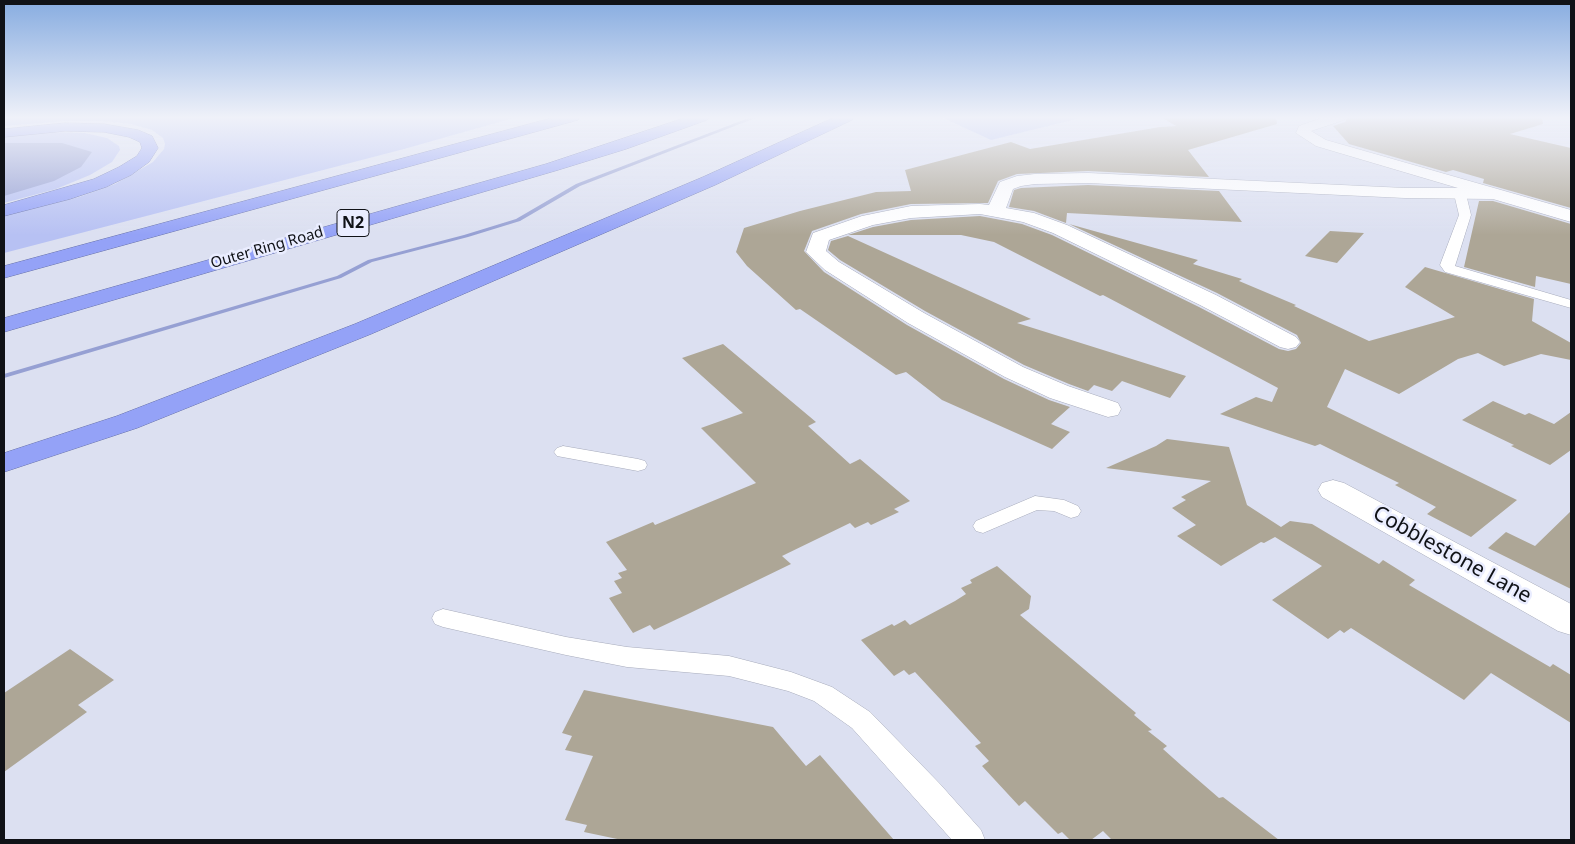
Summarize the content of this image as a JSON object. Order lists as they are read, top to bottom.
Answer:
{
  "streets": {
    "highway": ["N2", "Outer Ring Road"],
    "street": ["Cobblestone Lane"]
  }
}
